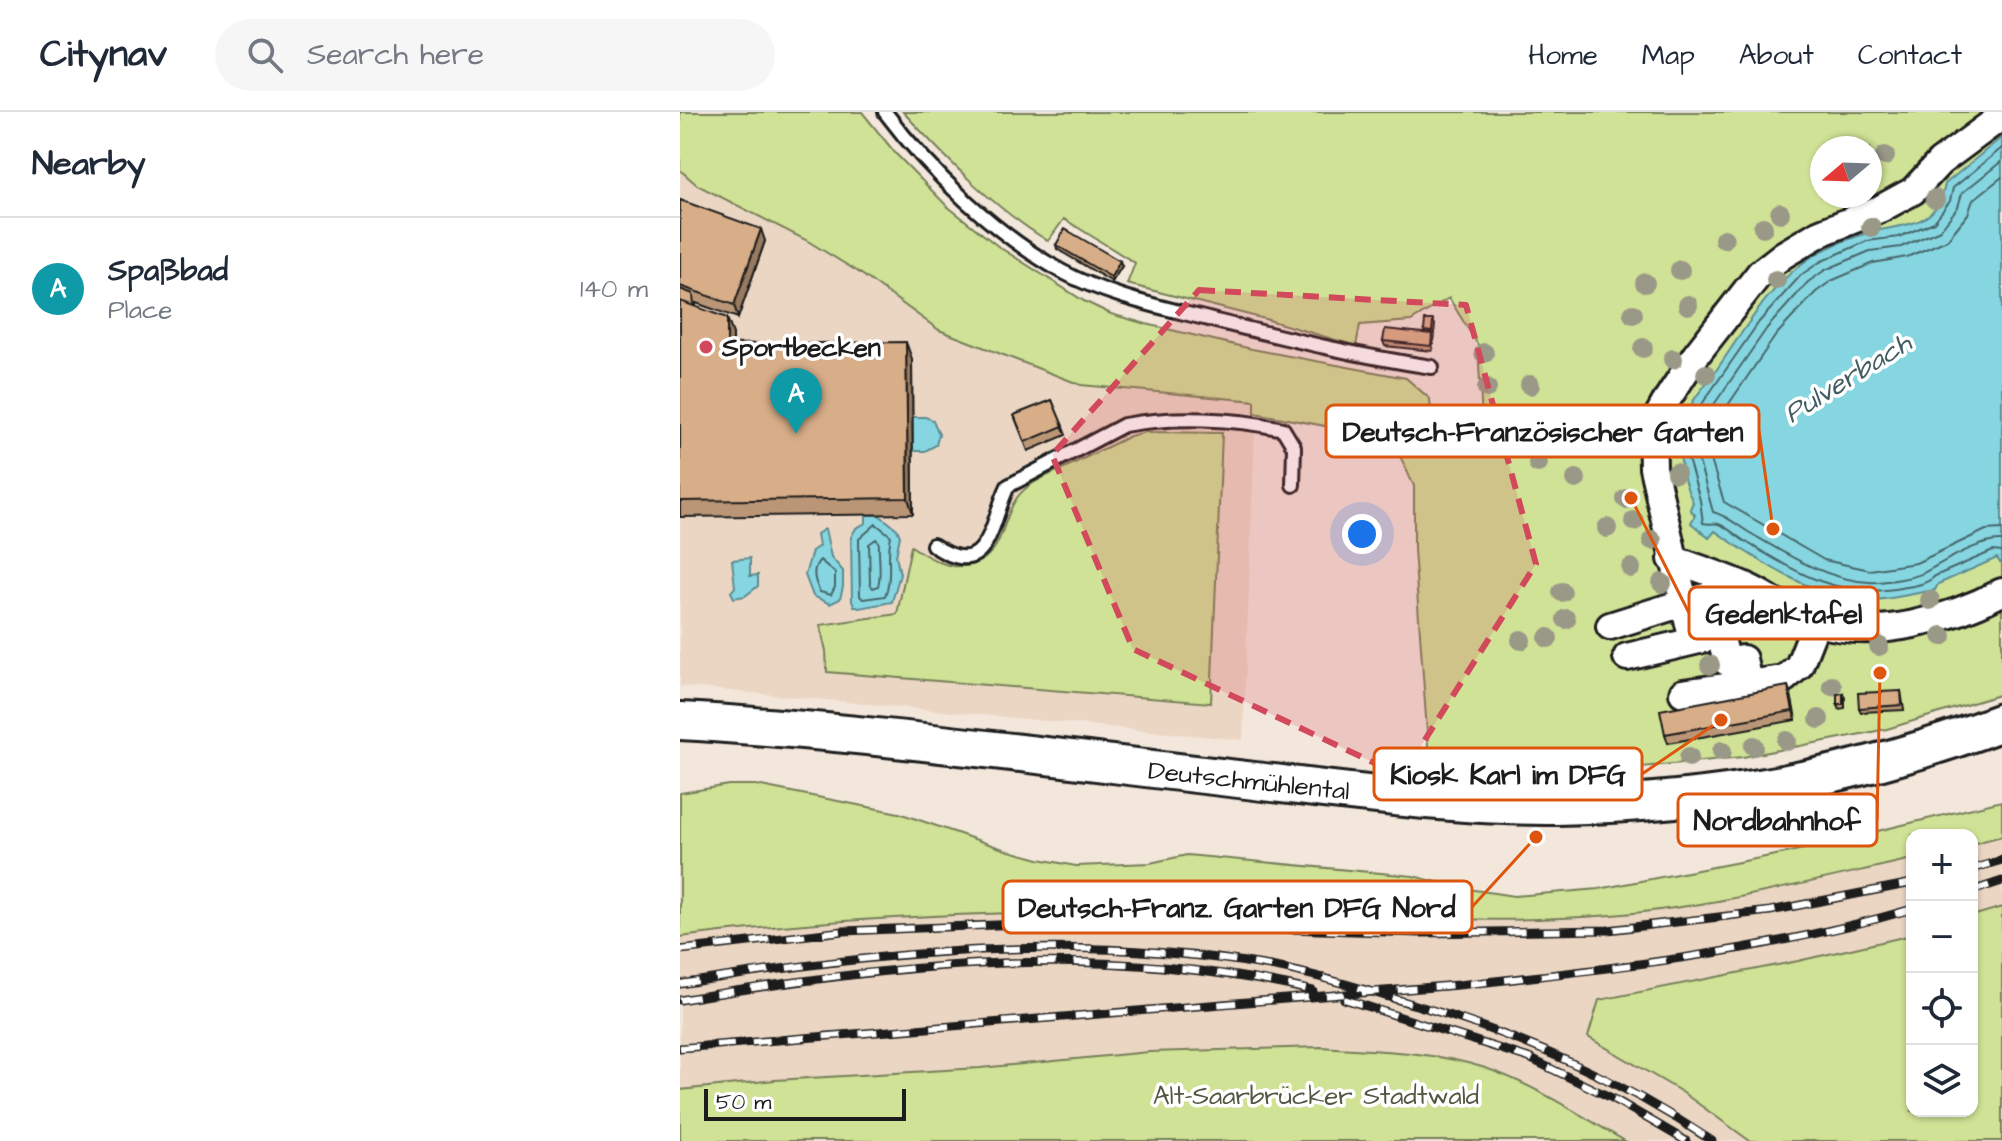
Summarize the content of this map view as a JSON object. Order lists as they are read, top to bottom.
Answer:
{
  "streets": {
    "main road": ["Deutschmühlental"]
  },
  "water": ["Pulverbach"],
  "parks": ["Alt-Saarbrücker Stadtwald"],
  "places": [
    "Sportbecken",
    "Gedenktafel",
    "Deutsch-Französischer Garten",
    "Nordbahnhof",
    "Kiosk Karl im DFG",
    "Deutsch-Franz. Garten DFG Nord"
  ],
  "scale_bar": "50 m",
  "north": "left",
  "page": {
    "header": "Citynav",
    "search": "Search here",
    "nav": [
      "Home",
      "Map",
      "About",
      "Contact"
    ],
    "heading": "Nearby",
    "list": [
      {
        "mark": "A",
        "name": "Spaßbad",
        "note": "Place",
        "value": "140 m"
      }
    ],
    "pins": "A",
    "map_buttons": ["+", "−"],
    "scale": "50 m"
  }
}
